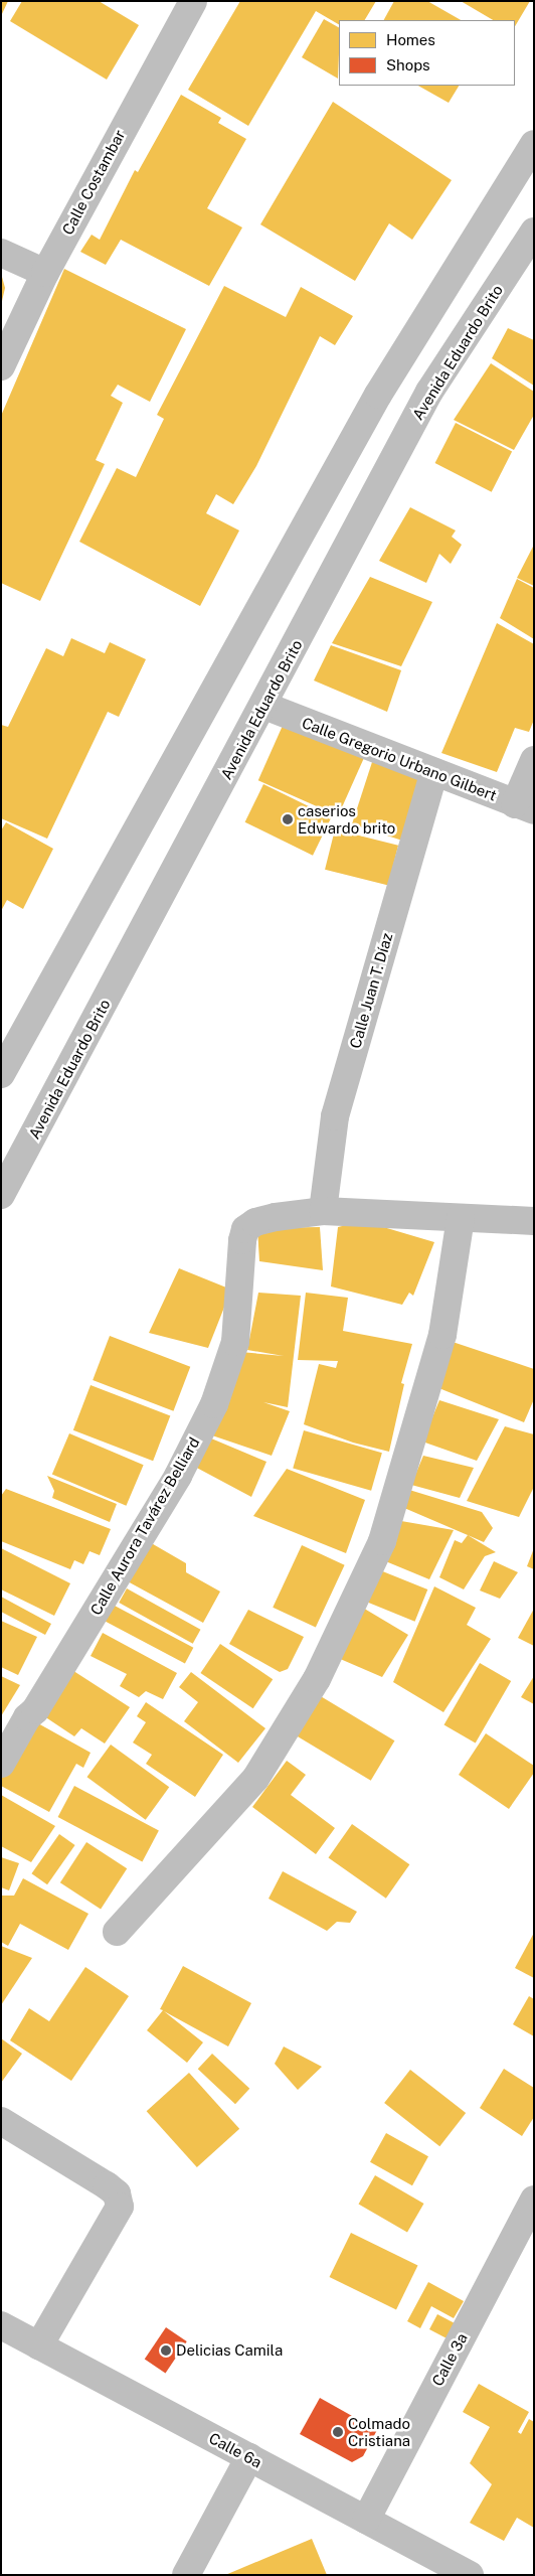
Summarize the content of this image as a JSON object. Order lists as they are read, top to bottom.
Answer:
{
  "streets": {
    "street": [
      "Calle Costambar",
      "Avenida Eduardo Brito",
      "Calle Gregorio Urbano Gilbert",
      "Calle Juan T. Díaz",
      "Calle Aurora Tavárez Belliard",
      "Calle 3a",
      "Calle 6a"
    ]
  },
  "crossings": [
    ["Avenida Eduardo Brito", "Calle Gregorio Urbano Gilbert"],
    ["Calle Gregorio Urbano Gilbert", "Calle Juan T. Díaz"],
    ["Calle Juan T. Díaz", "Calle Aurora Tavárez Belliard"],
    ["Calle 3a", "Calle 6a"]
  ],
  "places": ["caserios Edwardo brito", "Delicias Camila", "Colmado Cristiana"],
  "legend": ["Homes", "Shops"]
}
